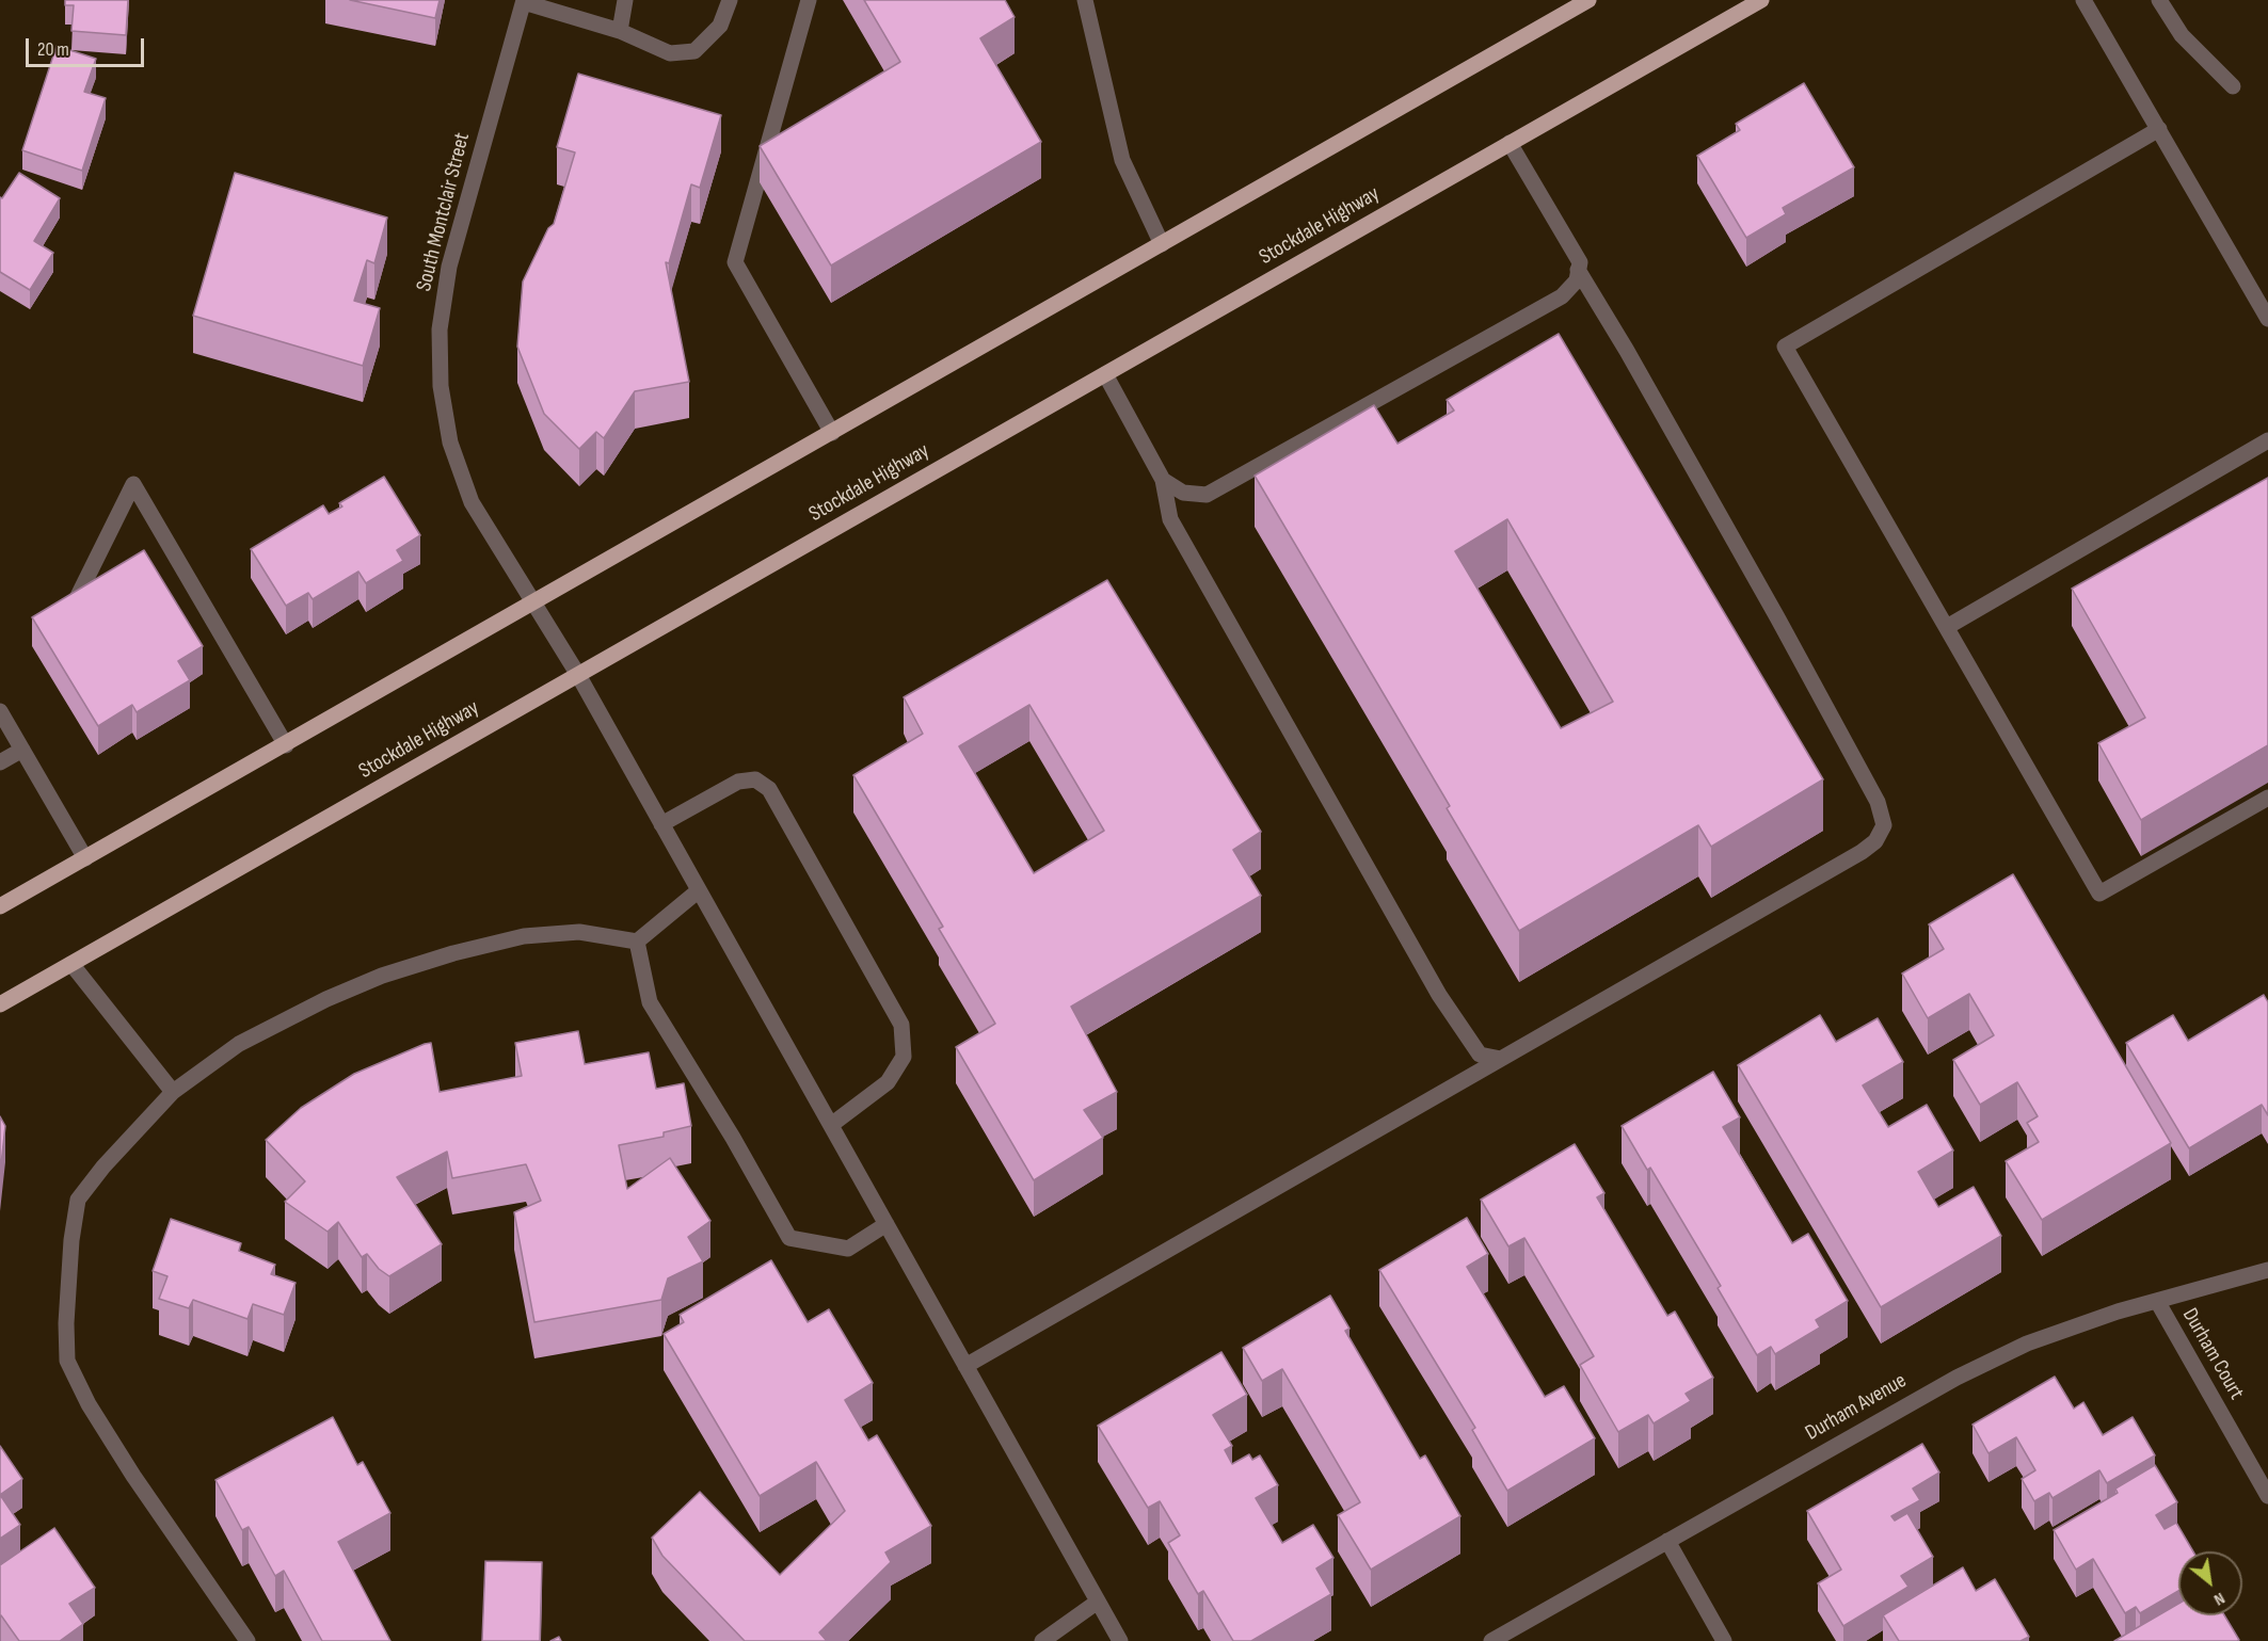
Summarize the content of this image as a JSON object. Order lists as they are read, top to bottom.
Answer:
{
  "streets": {
    "main road": ["Stockdale Highway"],
    "street": ["South Montclair Street", "Durham Court", "Durham Avenue"]
  },
  "crossings": [
    ["South Montclair Street", "Stockdale Highway"],
    ["Durham Court", "Durham Avenue"]
  ],
  "scale_bar": "20 m",
  "north": "bottom right"
}
